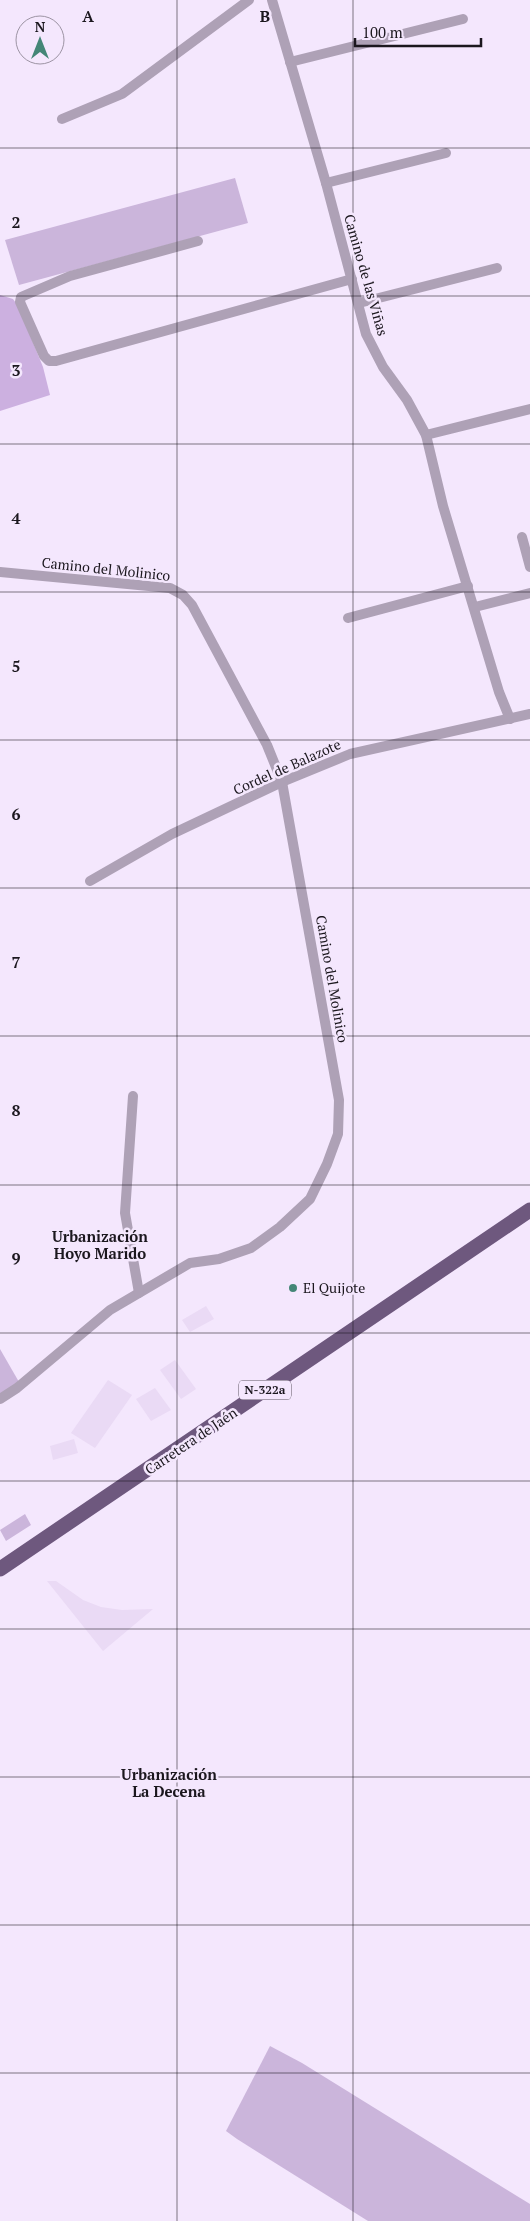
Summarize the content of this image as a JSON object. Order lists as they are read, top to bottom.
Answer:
{
  "streets": {
    "highway": ["N-322a", "Carretera de Jaén"],
    "street": ["Camino de las Viñas", "Camino del Molinico", "Cordel de Balazote"]
  },
  "crossings": [
    ["Camino de las Viñas", "Cordel de Balazote"],
    ["Camino del Molinico", "Cordel de Balazote"]
  ],
  "districts": ["Urbanización Hoyo Marido", "Urbanización La Decena"],
  "places": ["El Quijote"],
  "scale_bar": "100 m",
  "north": "top",
  "grid": {
    "columns": ["A", "B"],
    "rows": [
      "2",
      "3",
      "4",
      "5",
      "6",
      "7",
      "8",
      "9"
    ]
  }
}
